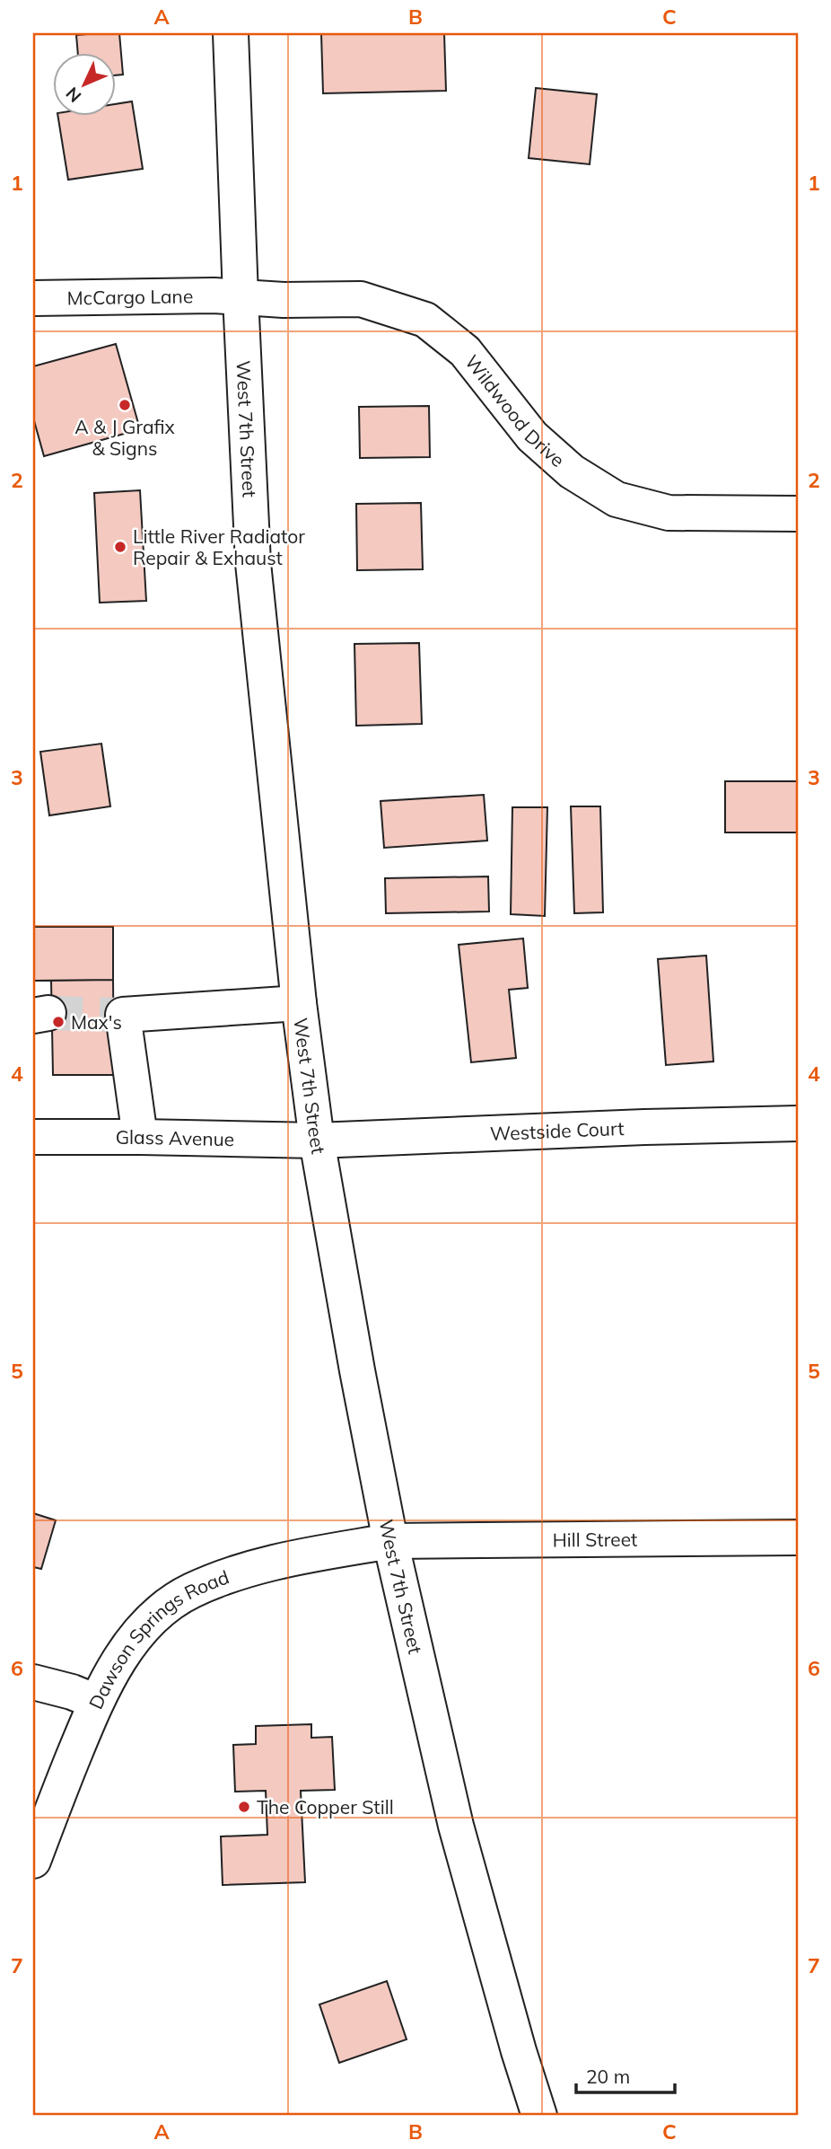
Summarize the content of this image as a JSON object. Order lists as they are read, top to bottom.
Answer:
{
  "streets": {
    "main road": [
      "McCargo Lane",
      "Wildwood Drive",
      "West 7th Street",
      "Westside Court",
      "Glass Avenue",
      "Hill Street",
      "Dawson Springs Road"
    ]
  },
  "crossings": [
    ["McCargo Lane", "Wildwood Drive"],
    ["McCargo Lane", "West 7th Street"],
    ["Wildwood Drive", "West 7th Street"],
    ["West 7th Street", "Westside Court"],
    ["West 7th Street", "Glass Avenue"],
    ["West 7th Street", "Hill Street"],
    ["West 7th Street", "Dawson Springs Road"],
    ["Westside Court", "Glass Avenue"],
    ["Hill Street", "Dawson Springs Road"]
  ],
  "places": [
    "A & J Grafix & Signs",
    "Little River Radiator Repair & Exhaust",
    "Max's",
    "The Copper Still"
  ],
  "scale_bar": "20 m",
  "north": "bottom left",
  "grid": {
    "columns": ["A", "B", "C"],
    "rows": [
      "1",
      "2",
      "3",
      "4",
      "5",
      "6",
      "7"
    ]
  }
}
